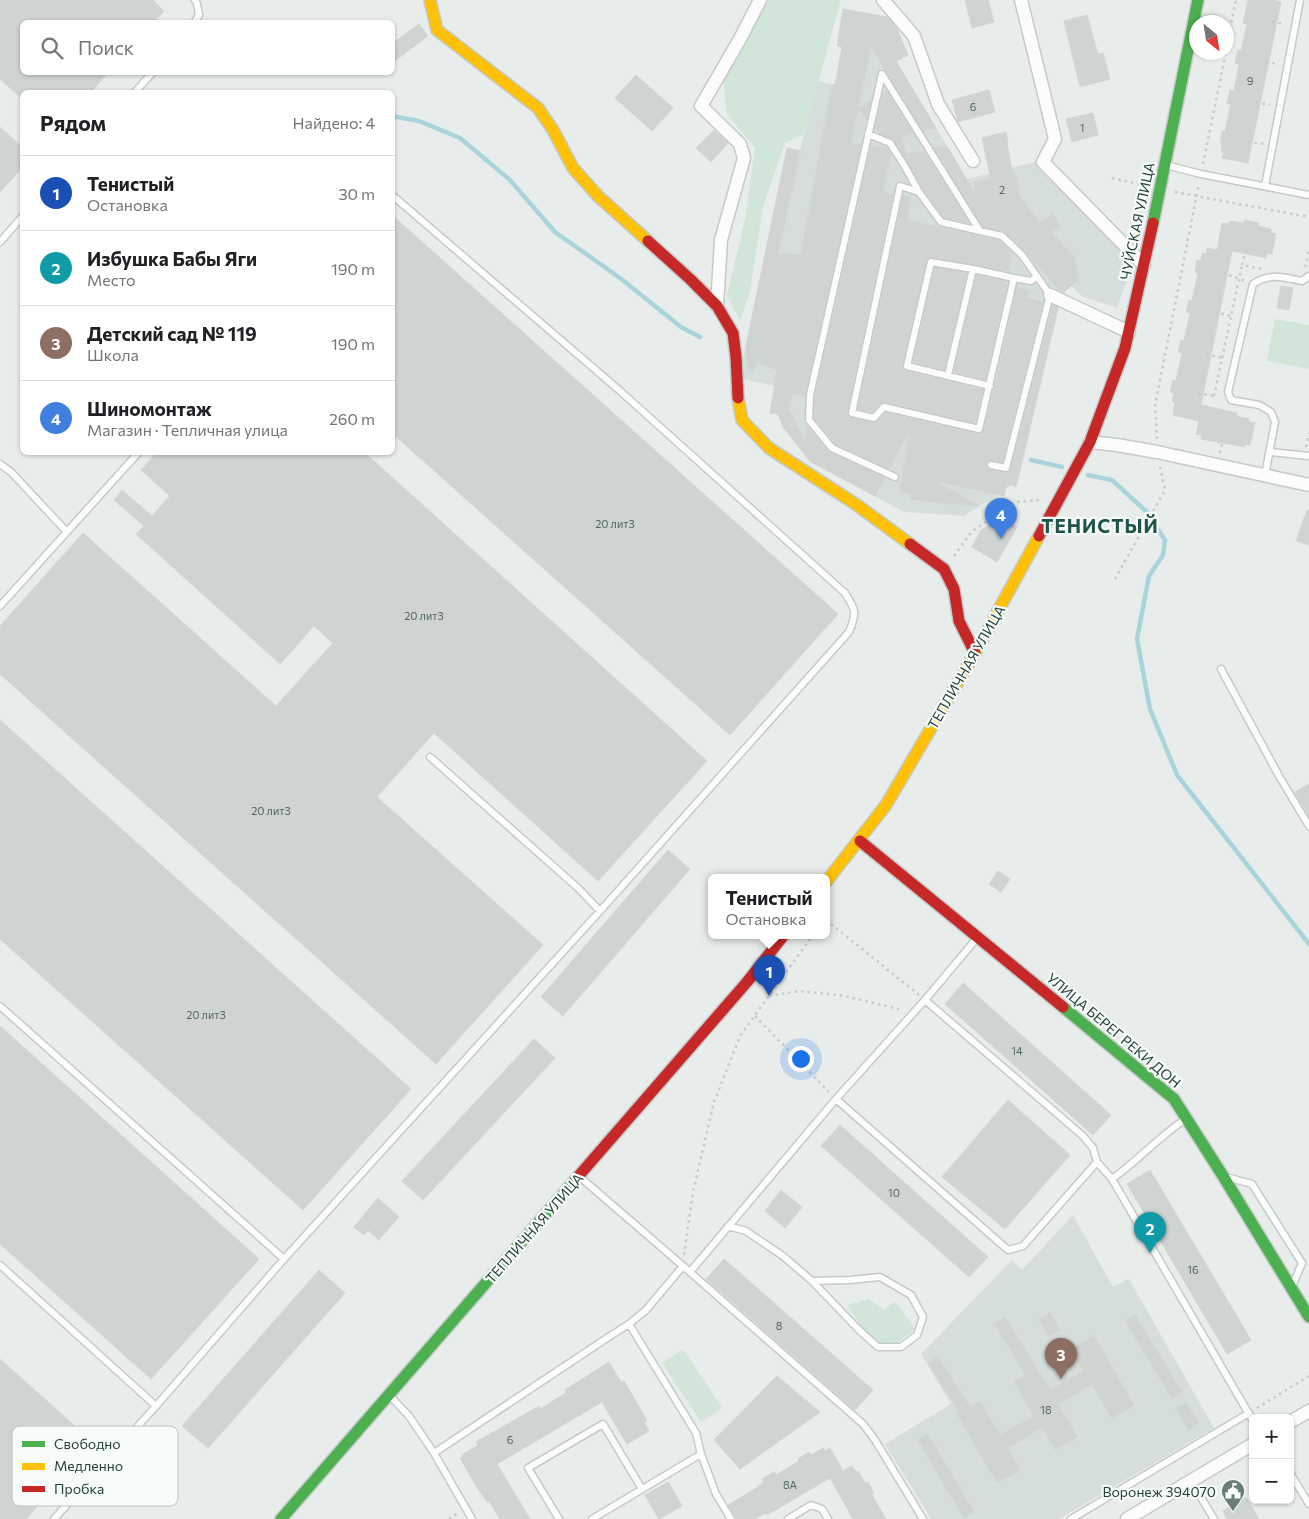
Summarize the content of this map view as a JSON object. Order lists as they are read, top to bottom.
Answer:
{
  "streets": {
    "street": ["ЧУЙСКАЯ УЛИЦА", "ТЕПЛИЧНАЯ УЛИЦА", "УЛИЦА БЕРЕГ РЕКИ ДОН"]
  },
  "crossings": [
    ["ЧУЙСКАЯ УЛИЦА", "ТЕПЛИЧНАЯ УЛИЦА"],
    ["ТЕПЛИЧНАЯ УЛИЦА", "УЛИЦА БЕРЕГ РЕКИ ДОН"]
  ],
  "districts": ["ТЕНИСТЫЙ"],
  "places": {
    "public building": ["Воронеж 394070"]
  },
  "house_numbers": [
    "9",
    "6",
    "1",
    "2",
    "20 лит3",
    "20 лит3",
    "20 лит3",
    "20 лит3",
    "14",
    "10",
    "16",
    "8",
    "18",
    "6",
    "8А"
  ],
  "legend": ["Свободно", "Медленно", "Пробка"],
  "north": "bottom right",
  "page": {
    "search": "Поиск",
    "heading": ["Рядом", "Найдено: 4"],
    "list": [
      {
        "mark": "1",
        "name": "Тенистый",
        "note": "Остановка",
        "value": "30 m"
      },
      {
        "mark": "2",
        "name": "Избушка Бабы Яги",
        "note": "Место",
        "value": "190 m"
      },
      {
        "mark": "3",
        "name": "Детский сад № 119",
        "note": "Школа",
        "value": "190 m"
      },
      {
        "mark": "4",
        "name": "Шиномонтаж",
        "note": "Магазин · Тепличная улица",
        "value": "260 m"
      }
    ],
    "pins": [
      "4",
      "1",
      "2",
      "3"
    ],
    "popup": ["Тенистый", "Остановка"],
    "map_buttons": ["+", "−"]
  }
}
